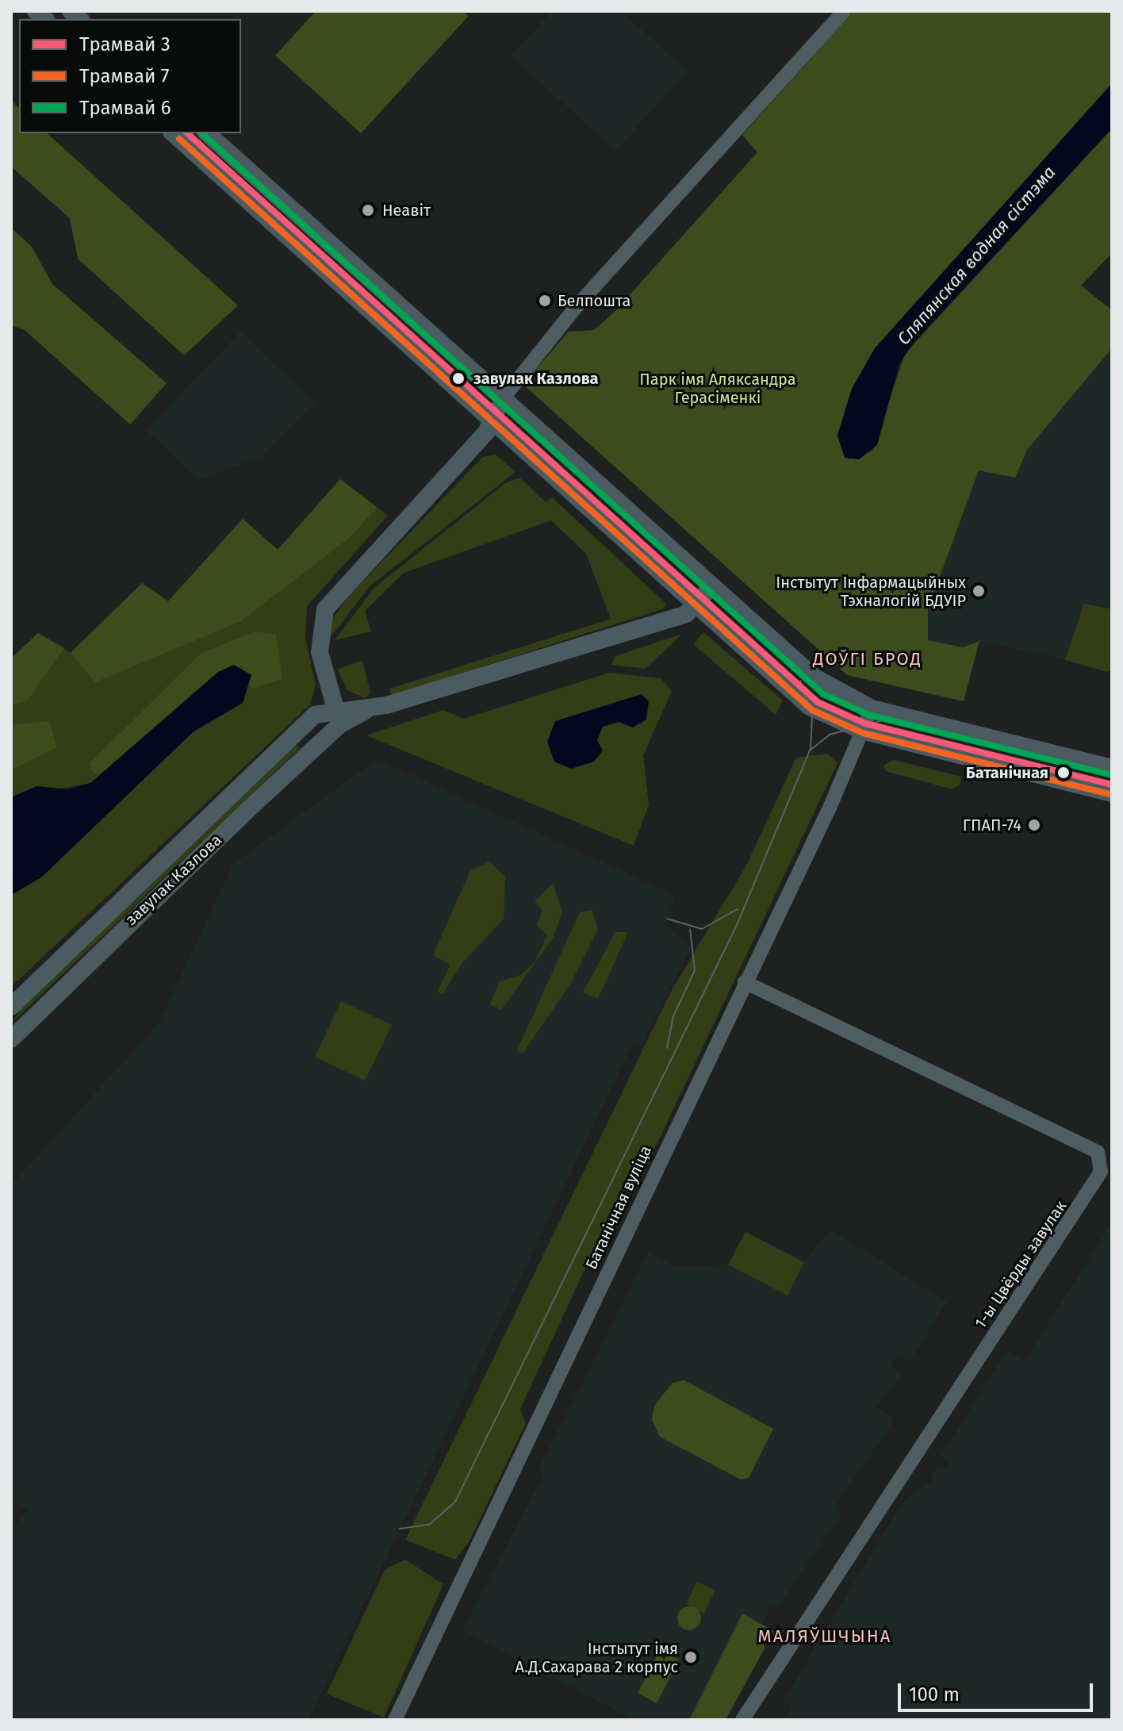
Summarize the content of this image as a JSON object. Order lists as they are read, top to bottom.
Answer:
{
  "streets": {
    "main road": ["завулак Казлова"],
    "street": ["Батанічная вуліца", "1-ы Цвёрды завулак"]
  },
  "crossings": [
    ["Батанічная вуліца", "1-ы Цвёрды завулак"]
  ],
  "districts": ["ДОЎГІ БРОД", "МАЛЯЎШЧЫНА"],
  "water": ["Сляпянская водная сістэма"],
  "parks": ["Парк імя Аляксандра Герасіменкі"],
  "places": [
    "Неавіт",
    "Белпошта",
    "завулак Казлова",
    "Інстытут Інфармацыйных Тэхналогій БДУІР",
    "Батанічная",
    "ГПАП-74",
    "Інстытут імя А.Д.Сахарава 2 корпус"
  ],
  "lines": ["tram line 3", "tram line 6", "tram line 7"],
  "legend": ["Трамвай 3", "Трамвай 7", "Трамвай 6"],
  "scale_bar": "100 m"
}
